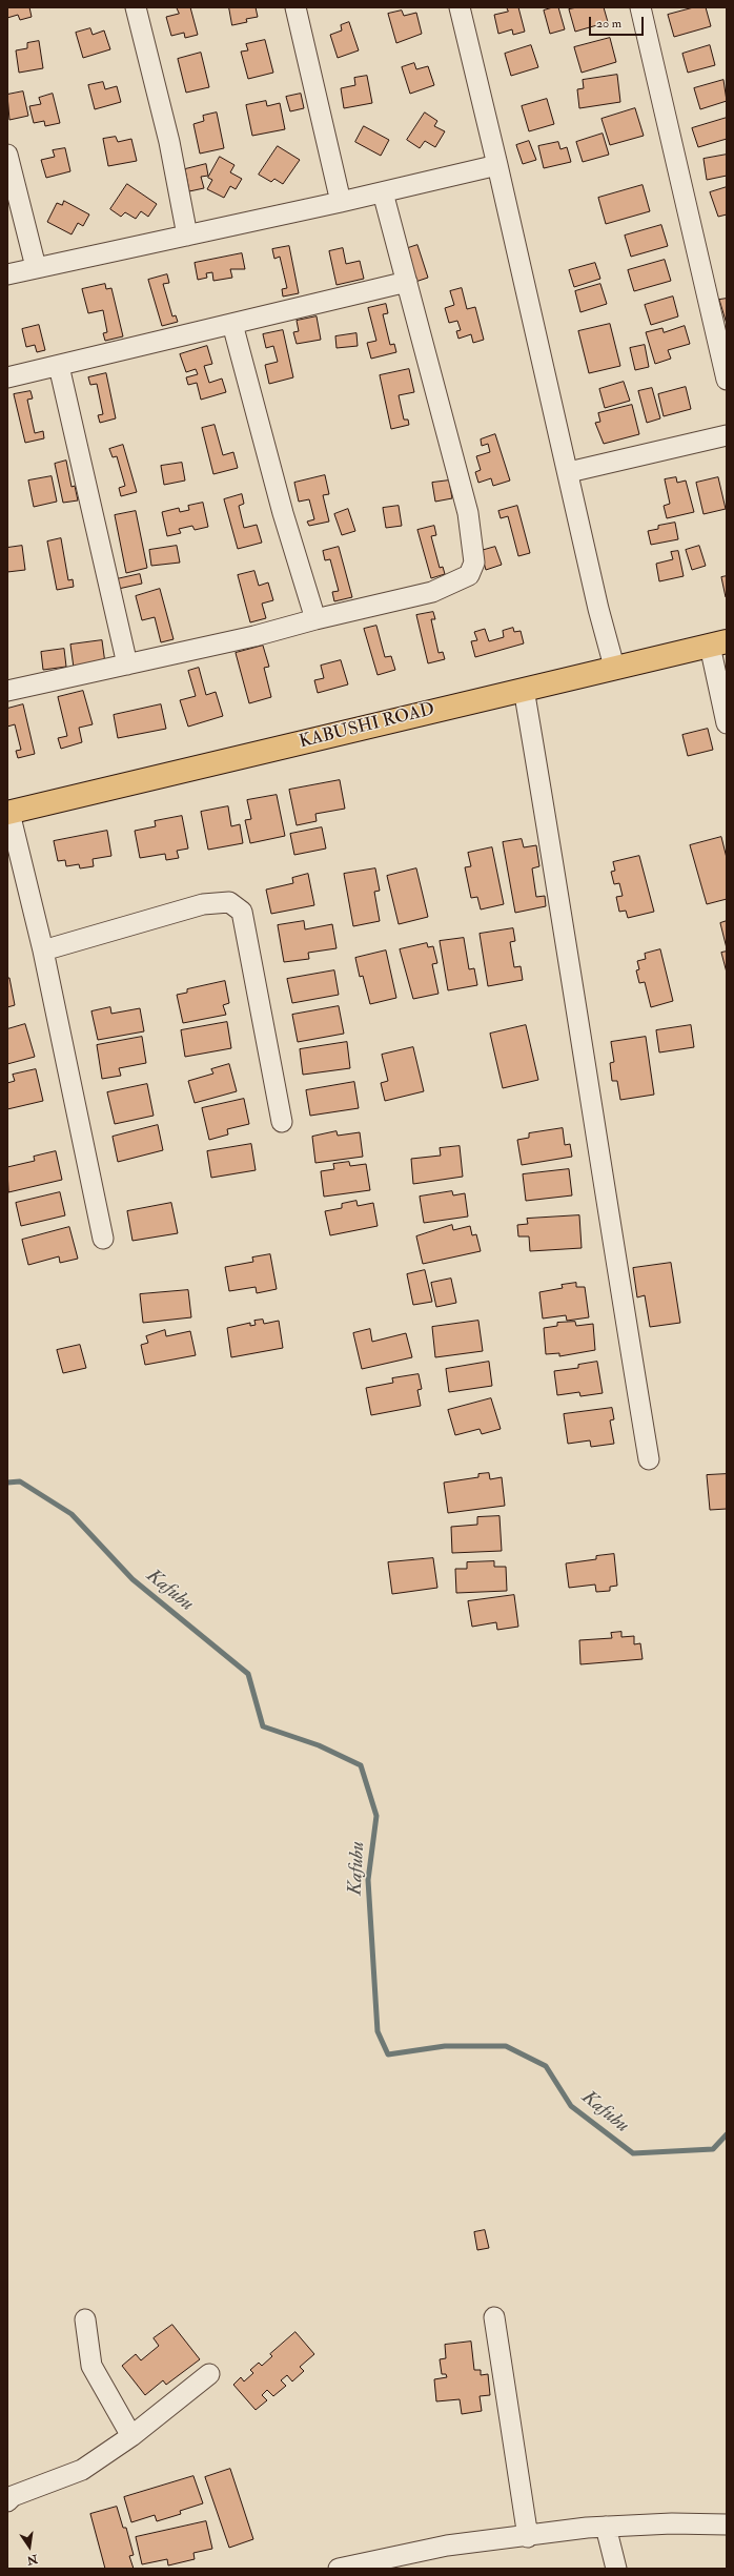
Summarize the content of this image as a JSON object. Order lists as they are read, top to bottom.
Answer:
{
  "streets": {
    "main road": ["KABUSHI ROAD"]
  },
  "water": ["Kafubu"],
  "scale_bar": "20 m",
  "north": "bottom"
}
